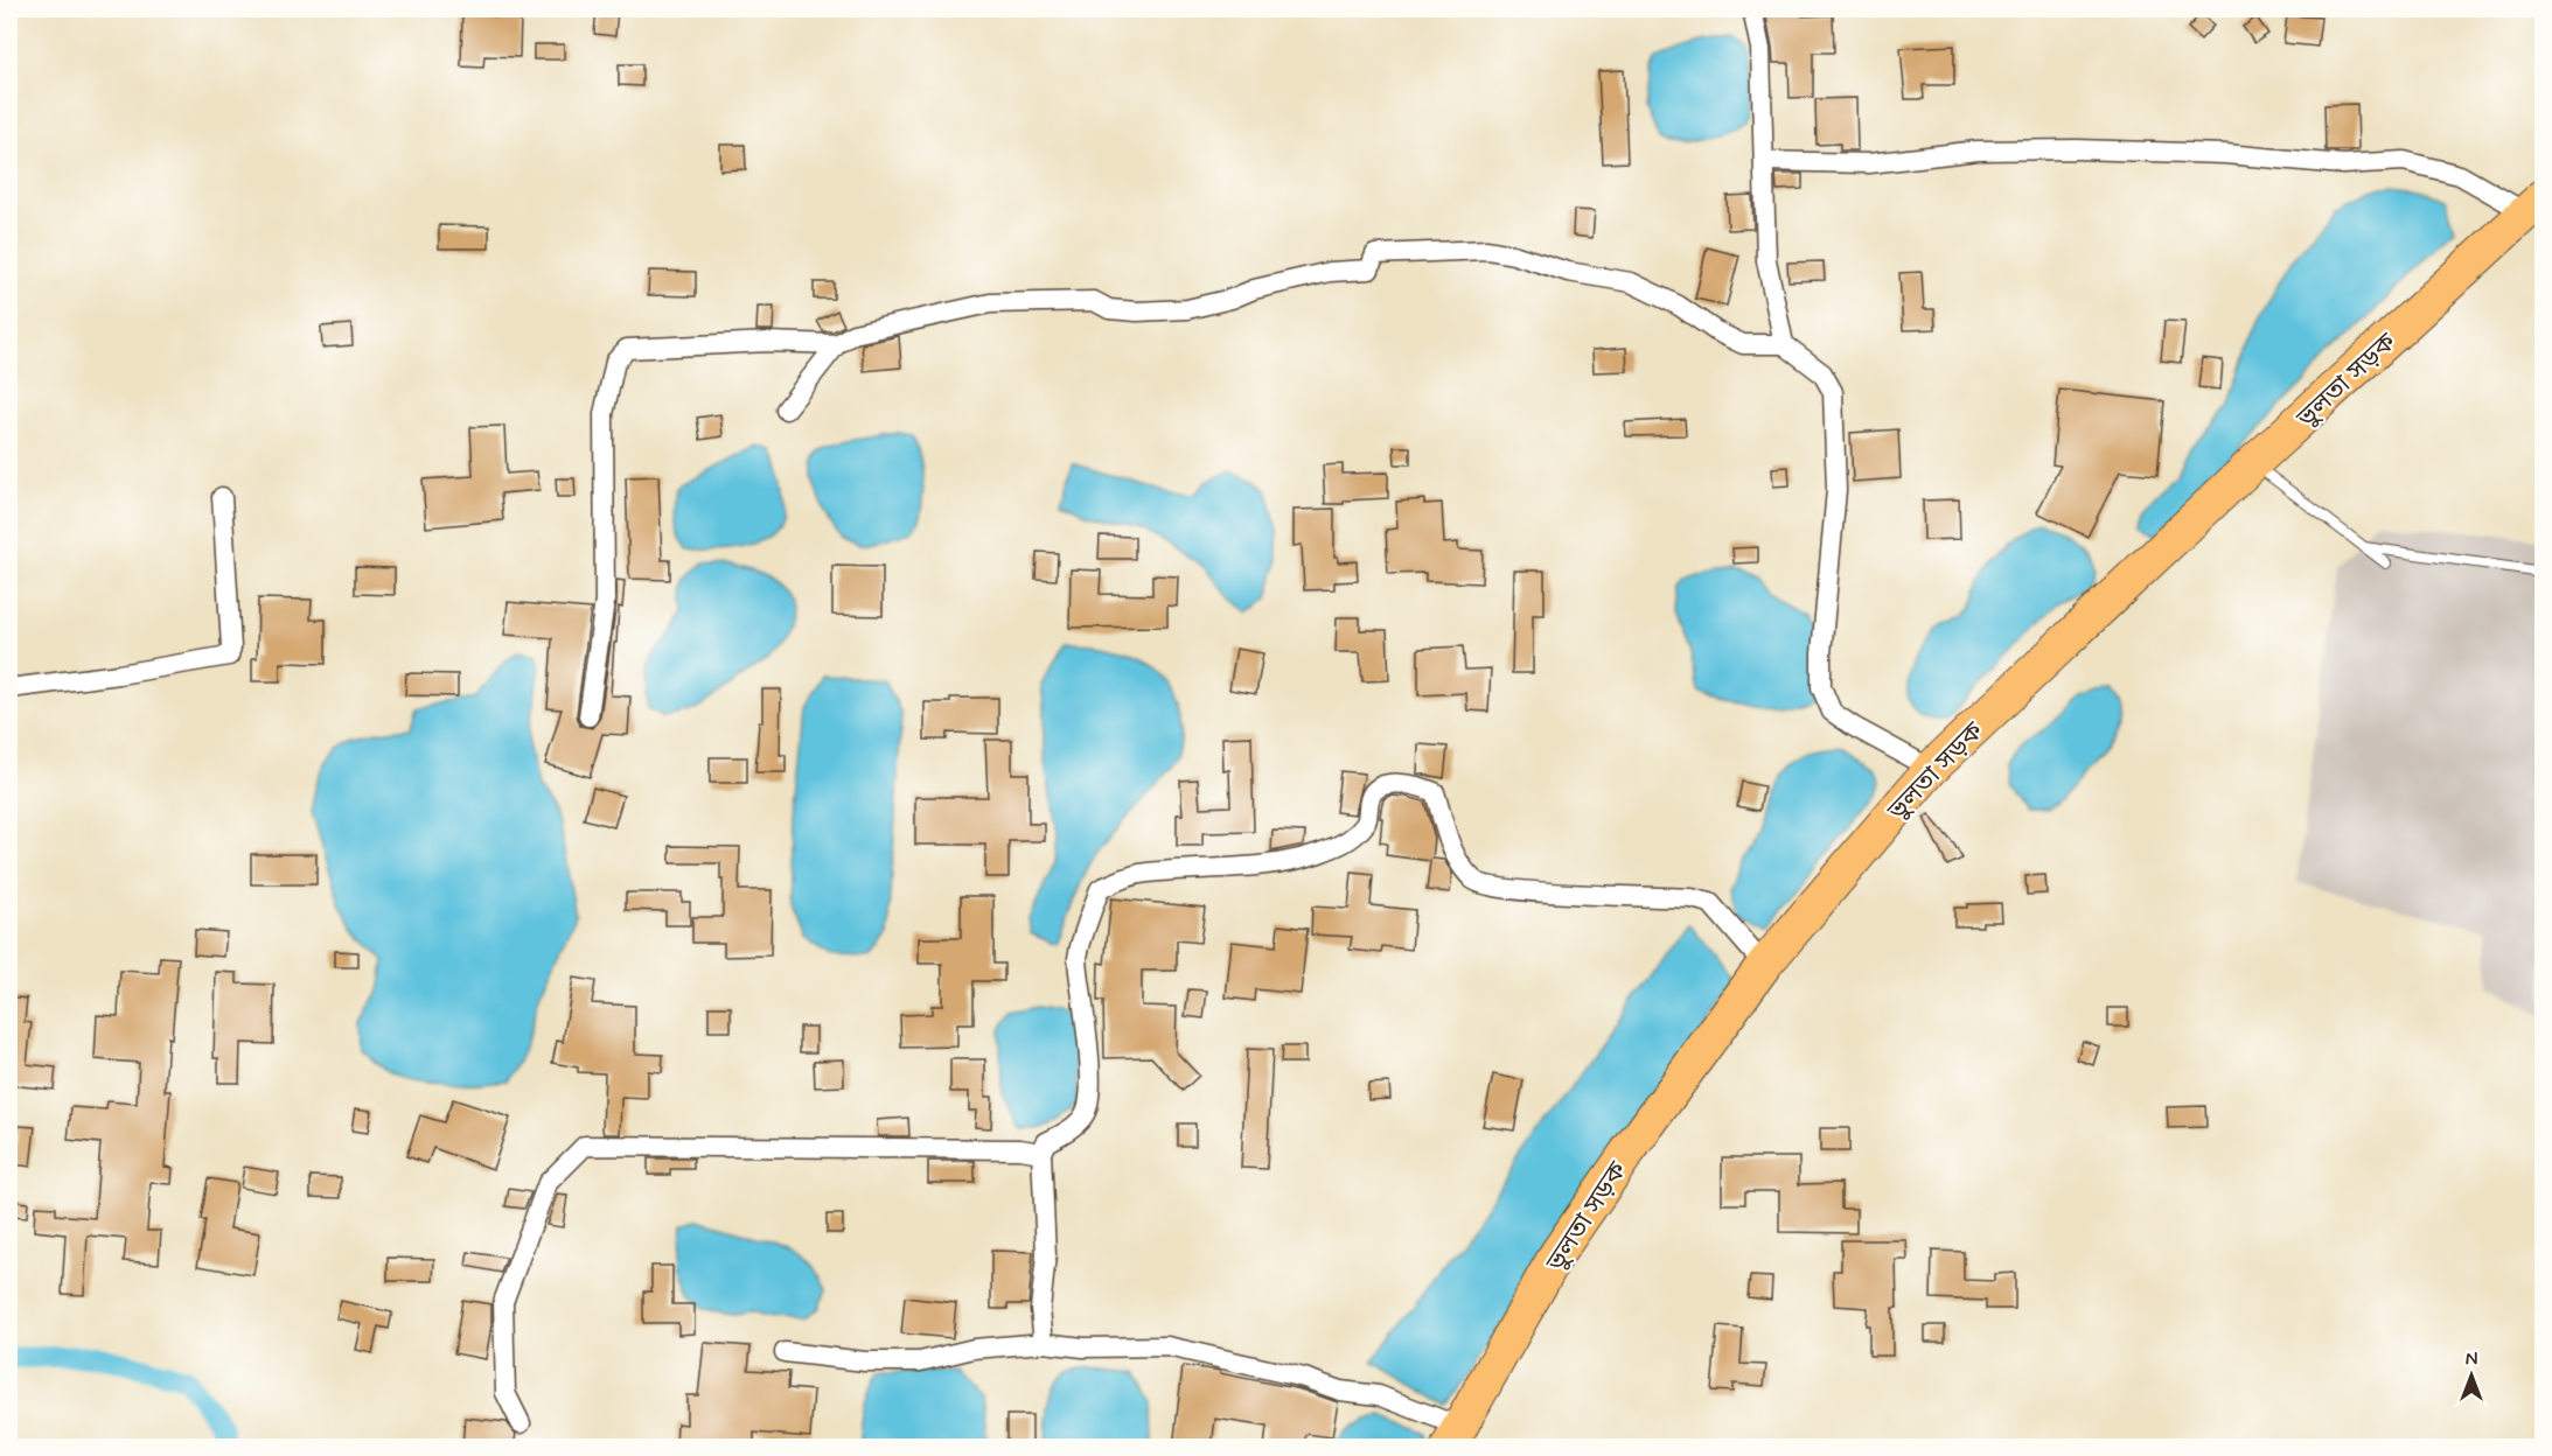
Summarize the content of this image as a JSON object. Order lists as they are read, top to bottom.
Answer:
{
  "streets": {
    "highway": ["ভুলতা সড়ক"]
  },
  "north": "top"
}
